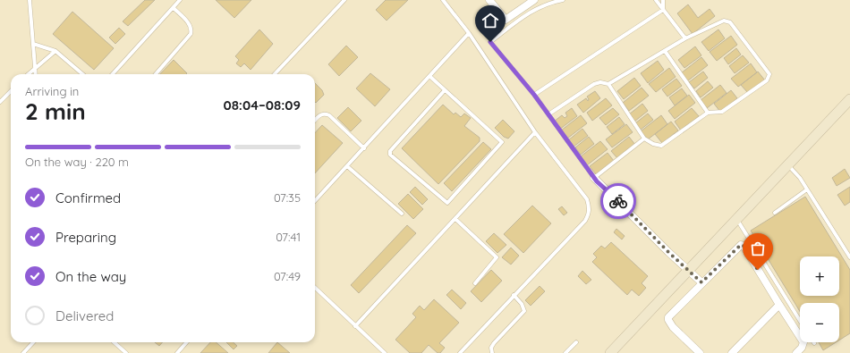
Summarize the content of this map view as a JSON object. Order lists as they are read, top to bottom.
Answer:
{
  "page": {
    "heading": ["2 min", "Arriving in", "08:04–08:09"],
    "bar": "On the way · 220 m",
    "list": [
      ["Confirmed", "07:35"],
      ["Preparing", "07:41"],
      ["On the way", "07:49"],
      "Delivered"
    ],
    "map_buttons": ["+", "−"]
  }
}
